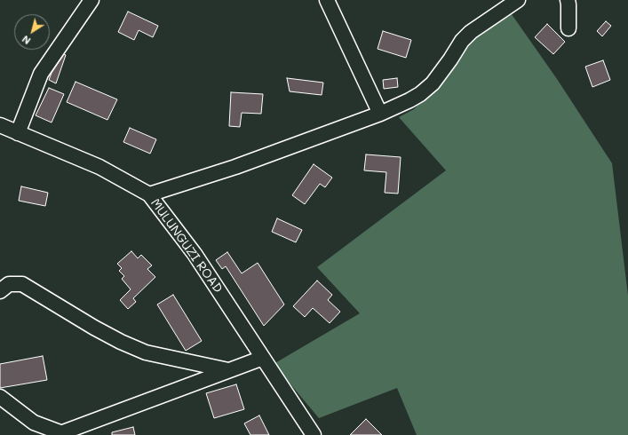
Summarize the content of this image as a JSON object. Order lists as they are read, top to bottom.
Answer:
{
  "streets": {
    "street": ["MULUNGUZI ROAD"]
  },
  "north": "bottom left"
}
